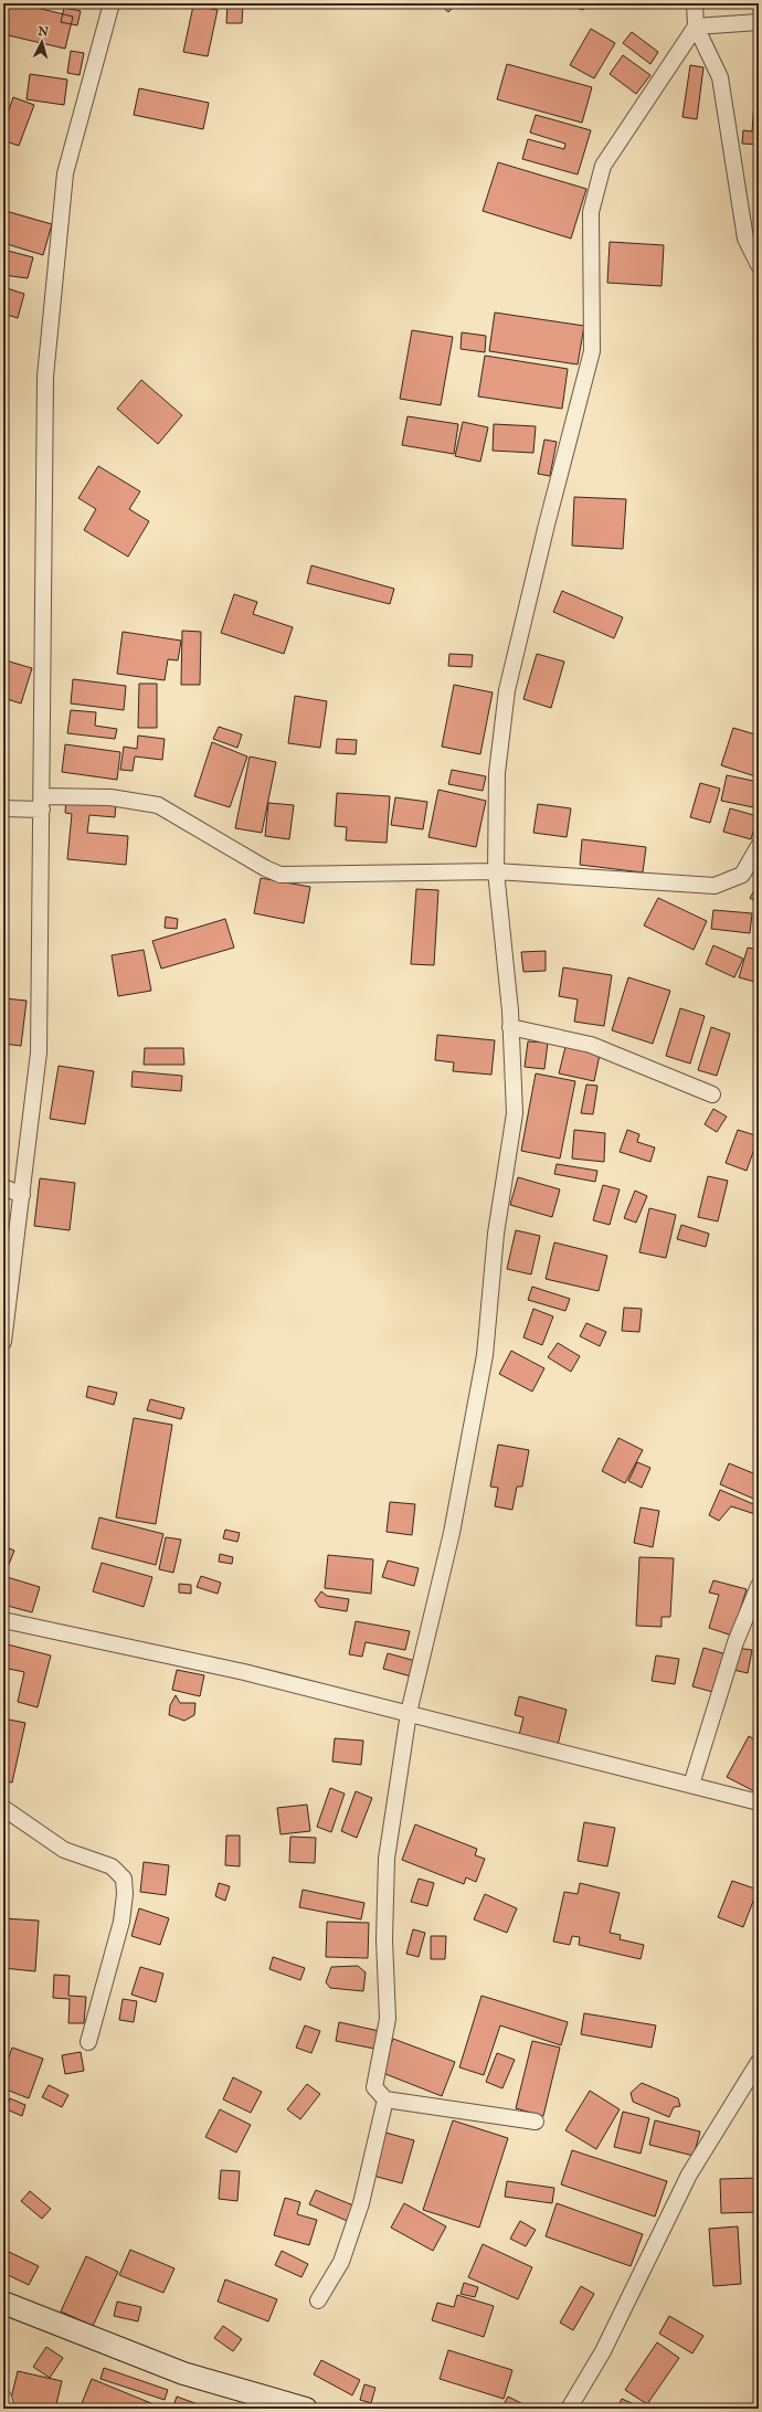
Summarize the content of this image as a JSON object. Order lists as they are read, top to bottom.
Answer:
{
  "north": "top"
}
